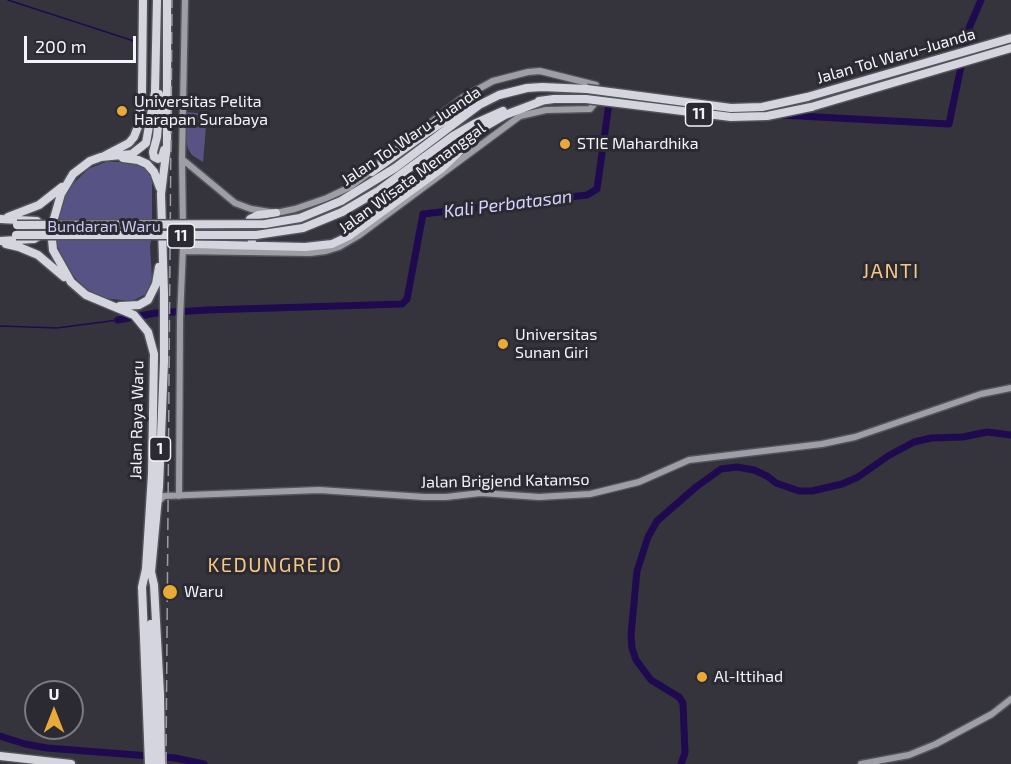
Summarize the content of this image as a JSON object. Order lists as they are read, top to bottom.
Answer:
{
  "streets": {
    "highway": [
      "Jalan Tol Waru–Juanda",
      "11",
      "Jalan Raya Waru",
      "1"
    ],
    "street": ["Jalan Wisata Menanggal", "Jalan Brigjend Katamso"]
  },
  "crossings": [
    ["Jalan Tol Waru–Juanda", "Jalan Wisata Menanggal"],
    ["Jalan Raya Waru", "1"]
  ],
  "districts": ["JANTI", "KEDUNGREJO"],
  "water": ["Kali Perbatasan"],
  "parks": ["Bundaran Waru"],
  "places": [
    "Universitas Pelita Harapan Surabaya",
    "STIE Mahardhika",
    "Universitas Sunan Giri",
    "Waru",
    "Al-Ittihad"
  ],
  "scale_bar": "200 m",
  "north": "top"
}
